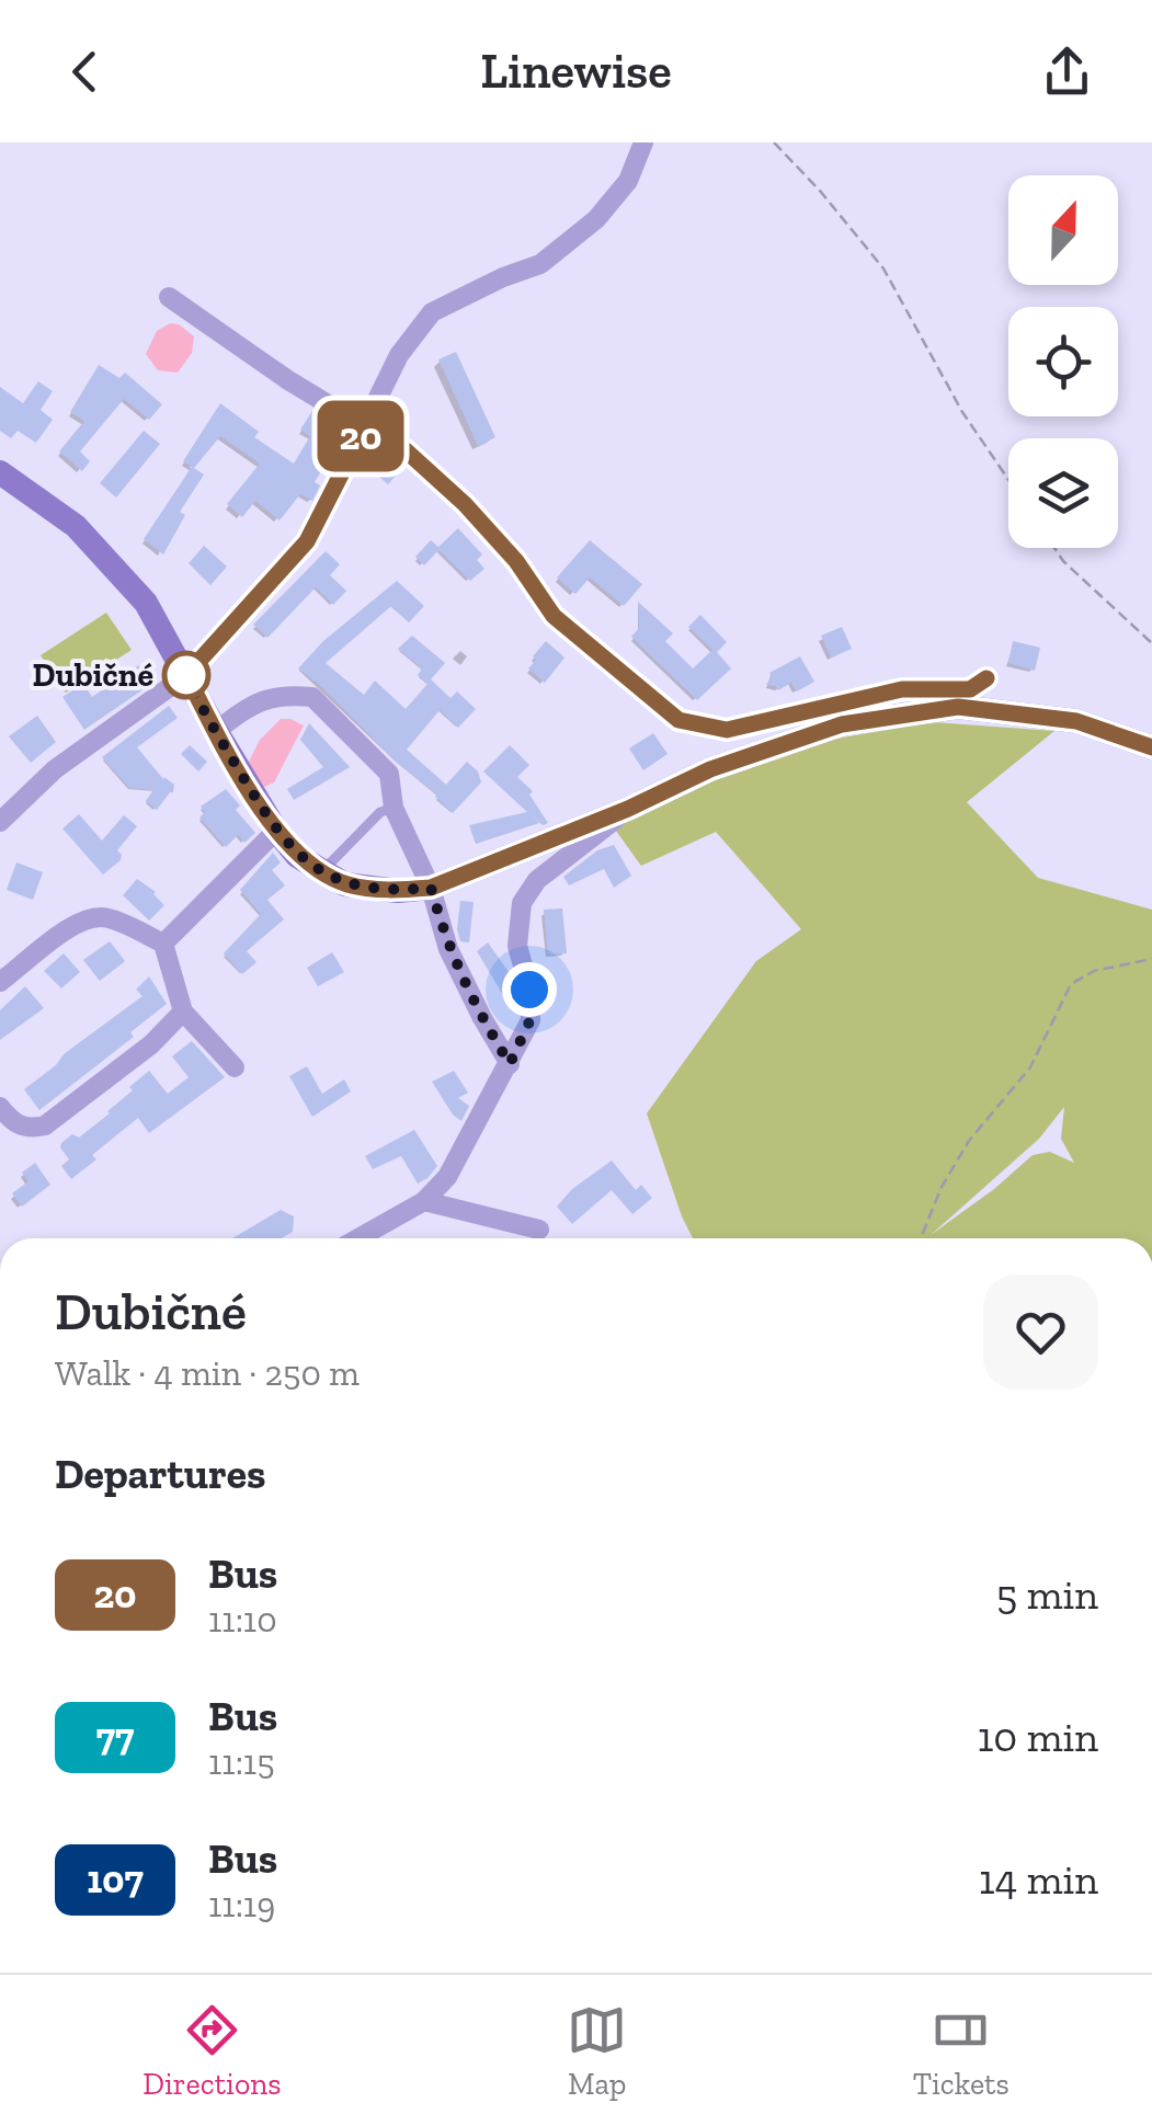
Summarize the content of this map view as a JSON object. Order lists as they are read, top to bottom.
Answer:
{
  "places": ["Dubičné"],
  "lines": ["bus line 20"],
  "north": "top",
  "page": {
    "header": "Linewise",
    "on_map": "20",
    "heading": [
      ["Dubičné", "Walk · 4 min · 250 m"],
      "Departures"
    ],
    "list": [
      {
        "mark": "20",
        "name": "Bus",
        "note": "11:10",
        "value": "5 min"
      },
      {
        "mark": "77",
        "name": "Bus",
        "note": "11:15",
        "value": "10 min"
      },
      {
        "mark": "107",
        "name": "Bus",
        "note": "11:19",
        "value": "14 min"
      }
    ],
    "tabs": ["Directions", "Map", "Tickets"]
  }
}
